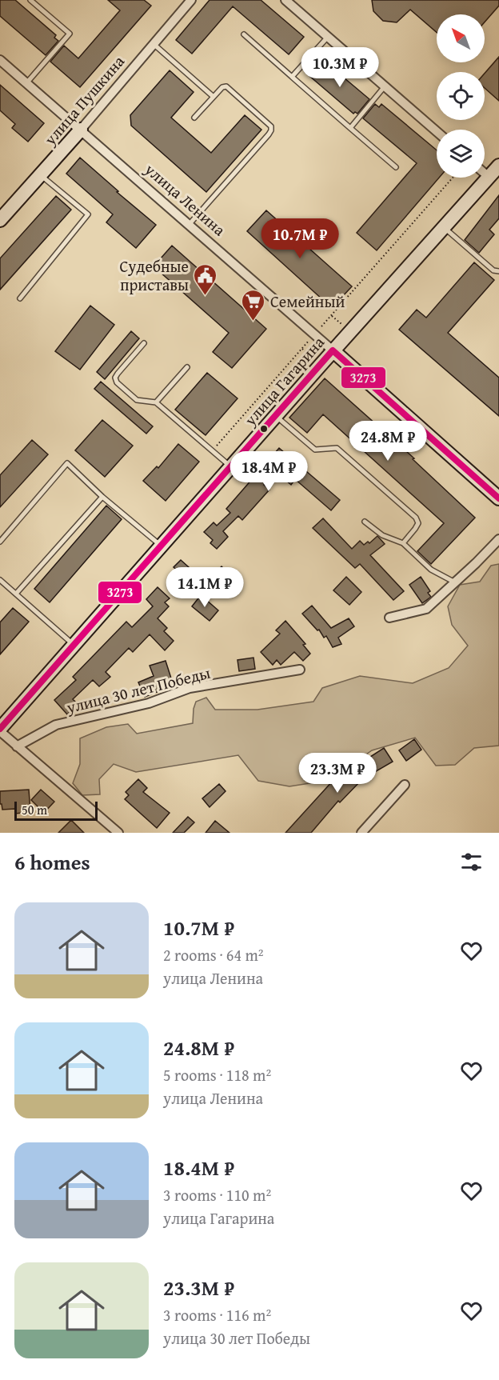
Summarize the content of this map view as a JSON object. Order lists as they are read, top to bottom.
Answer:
{
  "streets": {
    "street": [
      "улица Пушкина",
      "улица Ленина",
      "улица Гагарина",
      "улица 30 лет Победы"
    ]
  },
  "crossings": [
    ["улица Пушкина", "улица Ленина"],
    ["улица Ленина", "улица Гагарина"]
  ],
  "places": {
    "public building": ["Судебные приставы"],
    "supermarket": ["Семейный"]
  },
  "lines": ["transit line 3273"],
  "scale_bar": "50 m",
  "north": "top left",
  "page": {
    "price": [
      "10.3M ₽",
      "10.7M ₽",
      "24.8M ₽",
      "18.4M ₽",
      "14.1M ₽",
      "23.3M ₽"
    ],
    "scale": "50 m",
    "heading": "6 homes",
    "list": [
      {
        "name": "10.7M ₽",
        "note": "2 rooms · 64 m² · улица Ленина"
      },
      {
        "name": "24.8M ₽",
        "note": "5 rooms · 118 m² · улица Ленина"
      },
      {
        "name": "18.4M ₽",
        "note": "3 rooms · 110 m² · улица Гагарина"
      },
      {
        "name": "23.3M ₽",
        "note": "3 rooms · 116 m² · улица 30 лет Победы"
      }
    ]
  }
}
